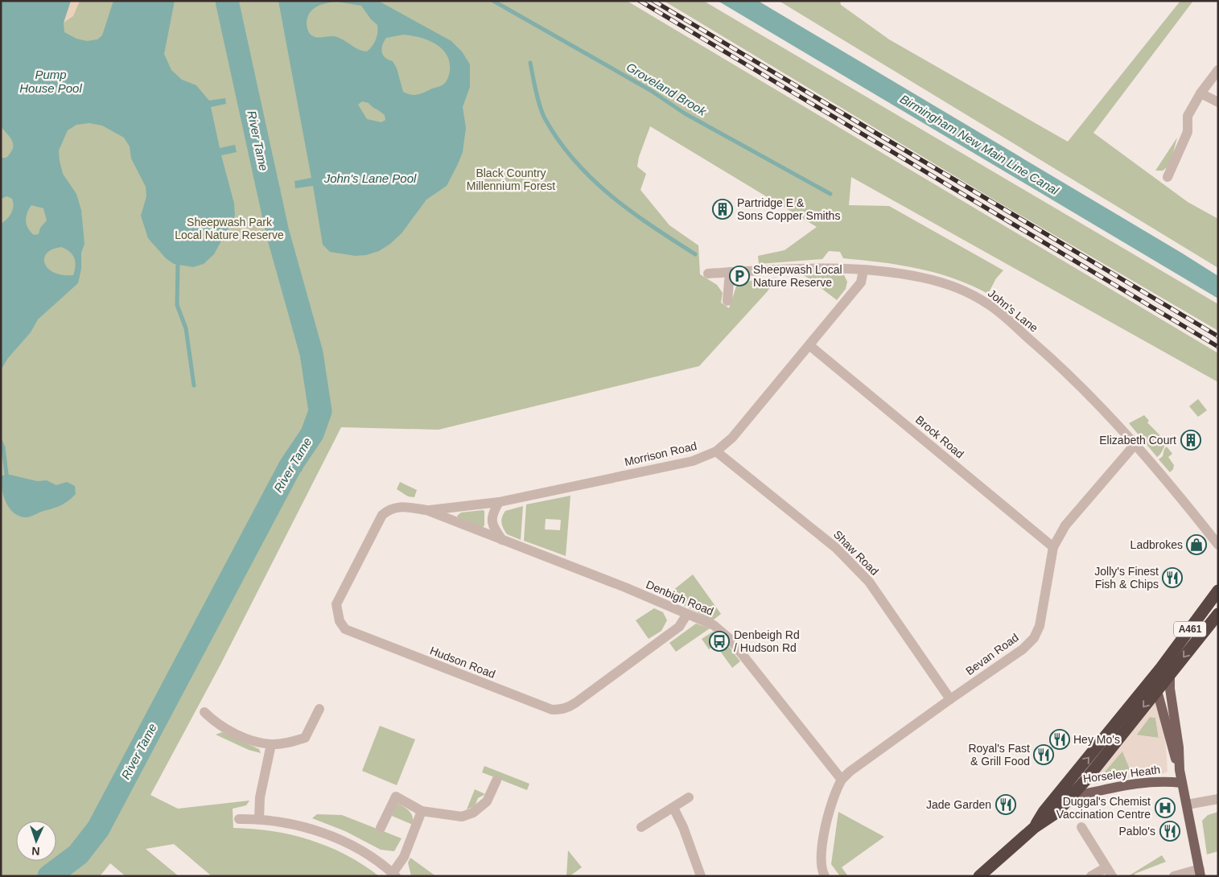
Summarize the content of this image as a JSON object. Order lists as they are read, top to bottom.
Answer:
{
  "streets": {
    "highway": ["A461", "Horseley Heath"],
    "street": [
      "John's Lane",
      "Brock Road",
      "Morrison Road",
      "Shaw Road",
      "Denbigh Road",
      "Bevan Road",
      "Hudson Road"
    ]
  },
  "crossings": [
    ["John's Lane", "Morrison Road"],
    ["John's Lane", "Bevan Road"],
    ["Brock Road", "Morrison Road"],
    ["Brock Road", "Bevan Road"],
    ["Morrison Road", "Shaw Road"],
    ["Morrison Road", "Denbigh Road"],
    ["Shaw Road", "Bevan Road"],
    ["Denbigh Road", "Bevan Road"],
    ["Denbigh Road", "Hudson Road"],
    ["A461", "Horseley Heath"]
  ],
  "water": [
    "Pump House Pool",
    "Groveland Brook",
    "River Tame",
    "Birmingham New Main Line Canal",
    "John's Lane Pool"
  ],
  "parks": ["Black Country Millennium Forest", "Sheepwash Park Local Nature Reserve"],
  "places": {
    "building": ["Partridge E & Sons Copper Smiths", "Elizabeth Court"],
    "parking": ["Sheepwash Local Nature Reserve"],
    "shop": ["Ladbrokes"],
    "restaurant": [
      "Jolly's Finest Fish & Chips",
      "Hey Mo's",
      "Royal's Fast & Grill Food",
      "Jade Garden",
      "Pablo's"
    ],
    "bus stop": ["Denbeigh Rd / Hudson Rd"],
    "hospital": ["Duggal's Chemist Vaccination Centre"]
  },
  "north": "bottom"
}
